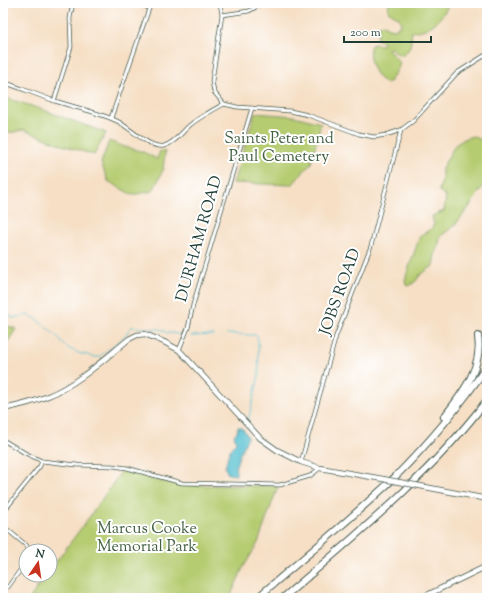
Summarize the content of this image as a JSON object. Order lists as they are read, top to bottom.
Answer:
{
  "streets": {
    "street": ["DURHAM ROAD", "JOBS ROAD"]
  },
  "parks": ["Saints Peter and Paul Cemetery", "Marcus Cooke Memorial Park"],
  "scale_bar": "200 m",
  "north": "top"
}
